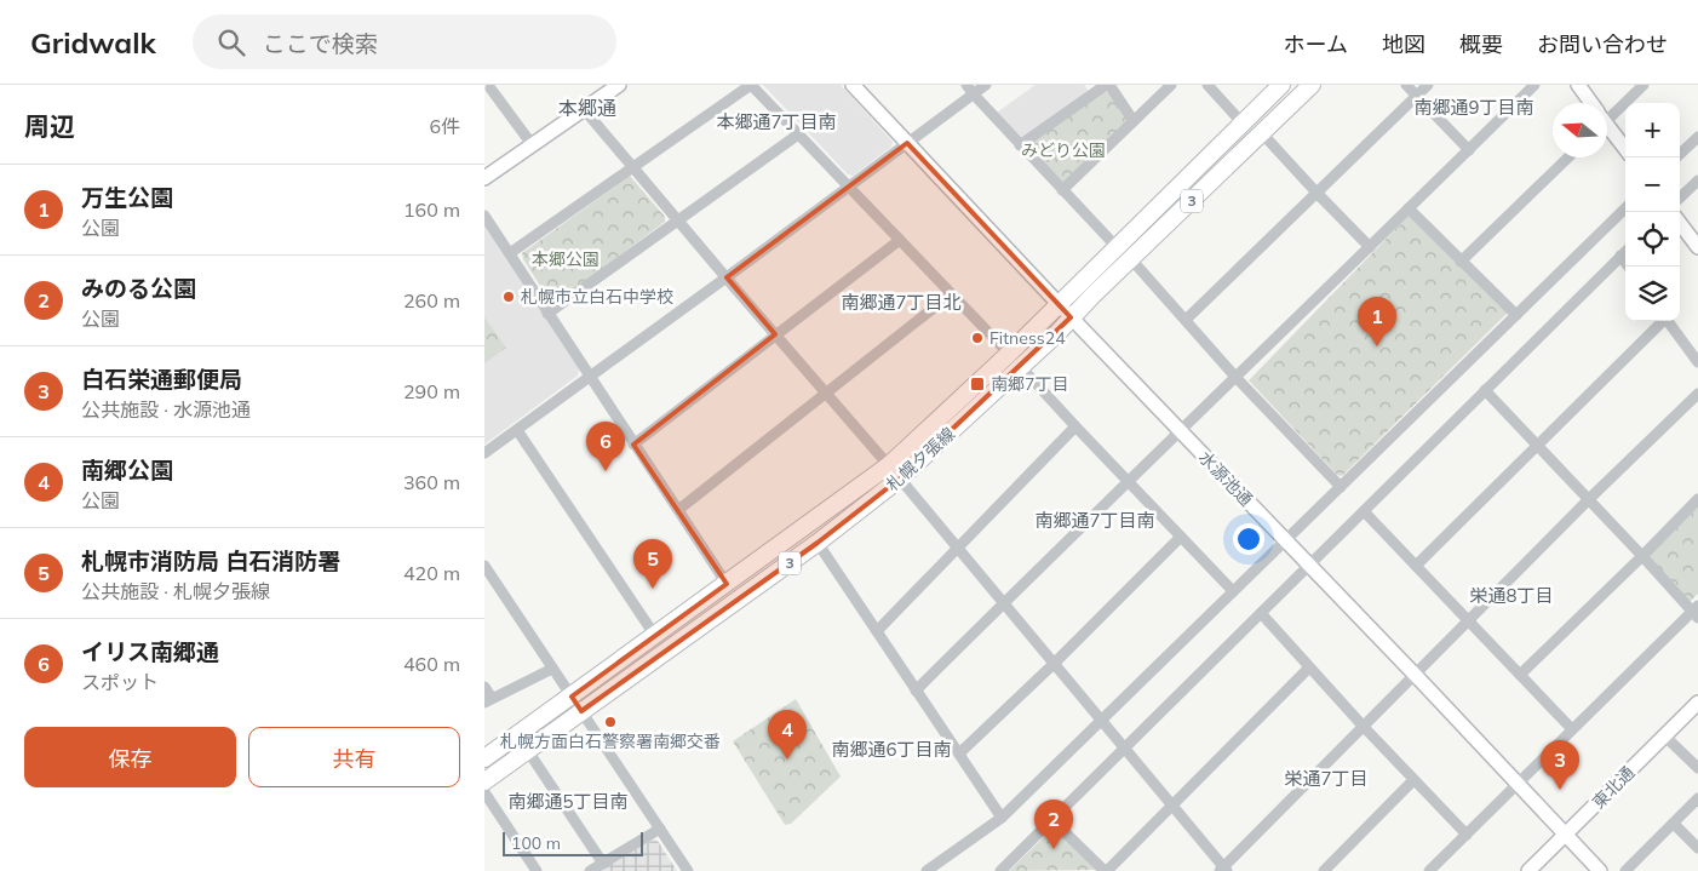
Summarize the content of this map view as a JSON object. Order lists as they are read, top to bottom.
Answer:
{
  "streets": {
    "main road": ["3", "札幌夕張線"],
    "street": ["水源池通", "東北通"]
  },
  "crossings": [
    ["札幌夕張線", "水源池通"],
    ["水源池通", "東北通"]
  ],
  "districts": [
    "本郷通",
    "南郷通9丁目南",
    "本郷通7丁目南",
    "南郷通7丁目北",
    "南郷通7丁目南",
    "栄通8丁目",
    "南郷通6丁目南",
    "栄通7丁目",
    "南郷通5丁目南"
  ],
  "parks": ["みどり公園", "本郷公園"],
  "places": {
    "other": ["札幌市立白石中学校", "Fitness24", "札幌方面白石警察署南郷交番"],
    "transit": ["南郷7丁目"]
  },
  "scale_bar": "100 m",
  "north": "left",
  "page": {
    "header": "Gridwalk",
    "search": "ここで検索",
    "nav": [
      "ホーム",
      "地図",
      "概要",
      "お問い合わせ"
    ],
    "heading": ["周辺", "6件"],
    "map_buttons": ["+", "−"],
    "list": [
      {
        "mark": "1",
        "name": "万生公園",
        "note": "公園",
        "value": "160 m"
      },
      {
        "mark": "2",
        "name": "みのる公園",
        "note": "公園",
        "value": "260 m"
      },
      {
        "mark": "3",
        "name": "白石栄通郵便局",
        "note": "公共施設 · 水源池通",
        "value": "290 m"
      },
      {
        "mark": "4",
        "name": "南郷公園",
        "note": "公園",
        "value": "360 m"
      },
      {
        "mark": "5",
        "name": "札幌市消防局 白石消防署",
        "note": "公共施設 · 札幌夕張線",
        "value": "420 m"
      },
      {
        "mark": "6",
        "name": "イリス南郷通",
        "note": "スポット",
        "value": "460 m"
      }
    ],
    "pins": [
      "1",
      "6",
      "5",
      "4",
      "3",
      "2"
    ],
    "buttons": ["保存", "共有"],
    "scale": "100 m"
  }
}
